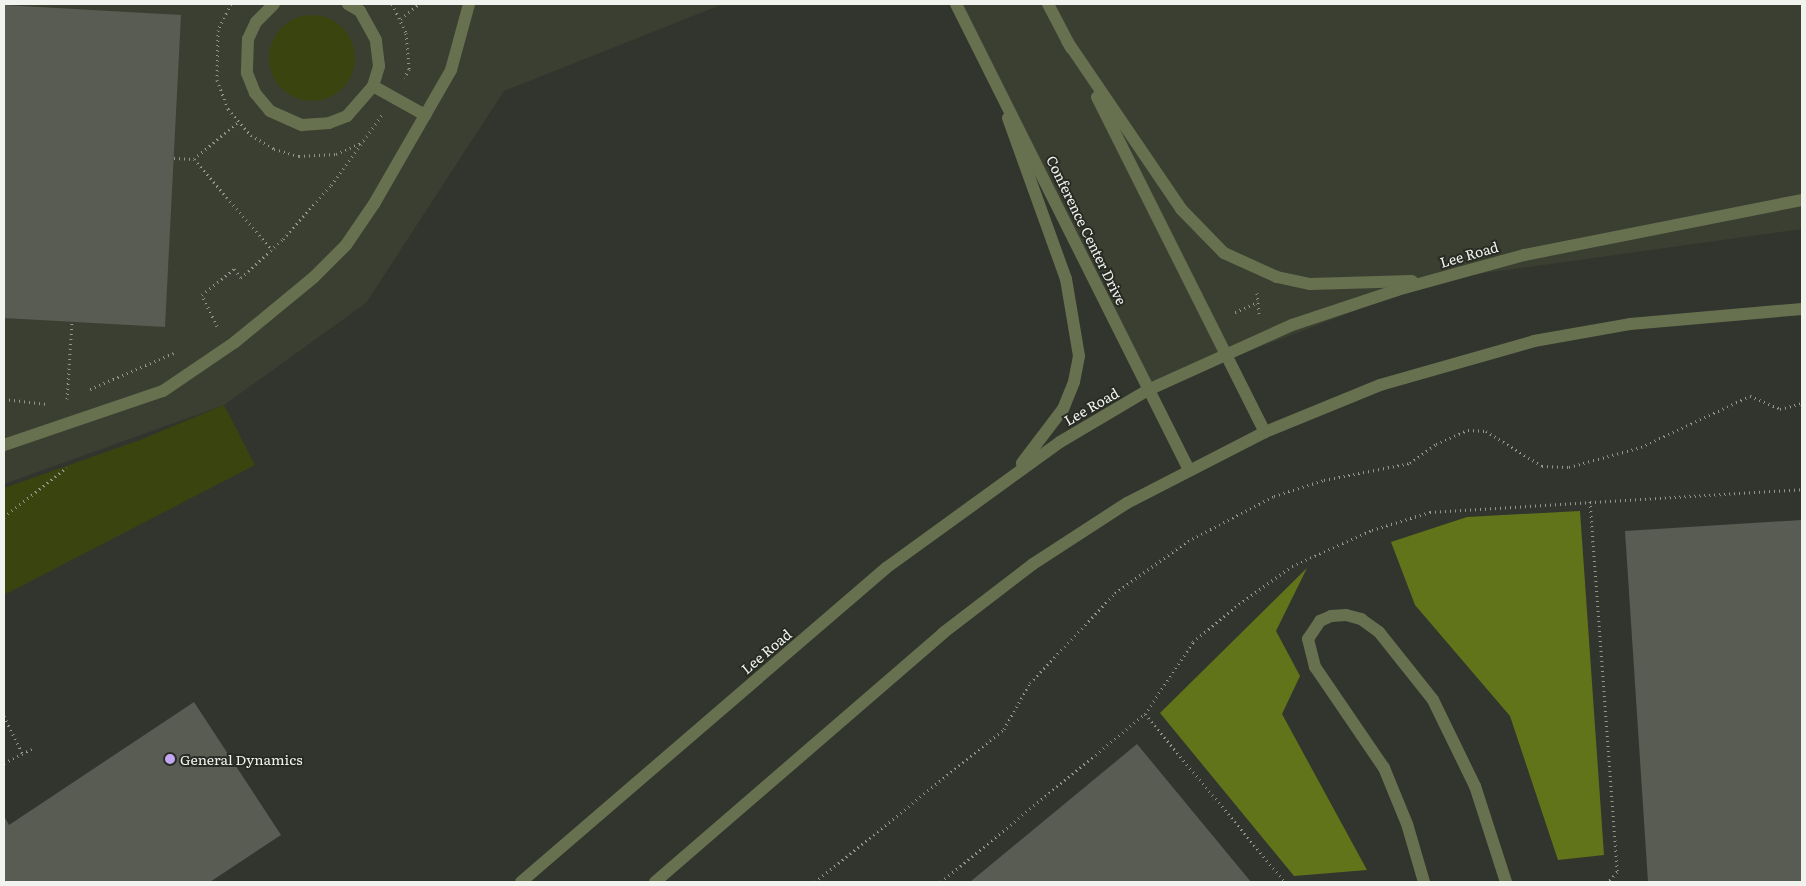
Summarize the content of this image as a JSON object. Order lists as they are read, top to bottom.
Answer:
{
  "streets": {
    "street": ["Conference Center Drive", "Lee Road"]
  },
  "crossings": [
    ["Conference Center Drive", "Lee Road"]
  ],
  "places": ["General Dynamics"]
}
